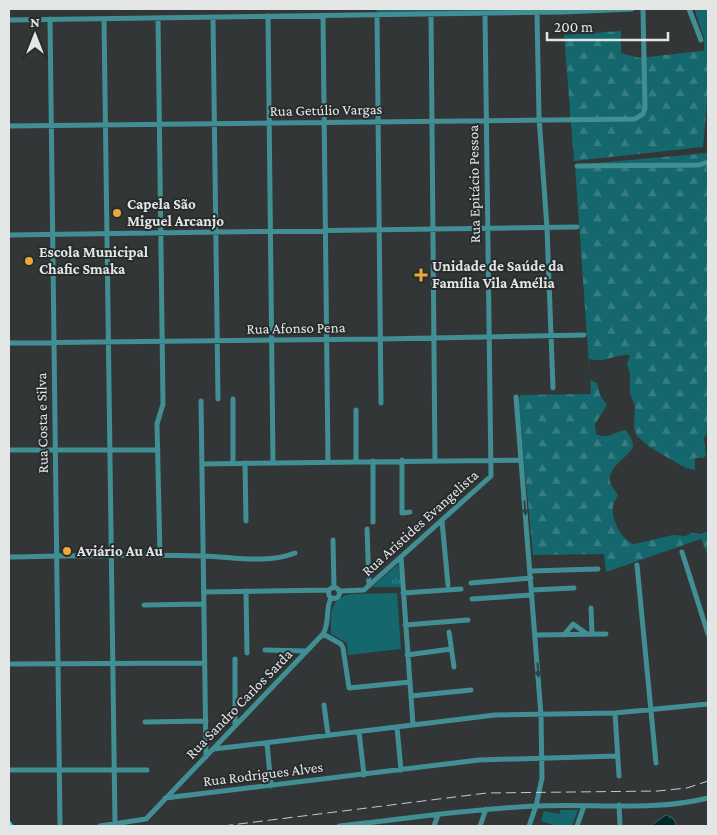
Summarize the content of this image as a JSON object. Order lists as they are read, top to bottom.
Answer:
{
  "streets": {
    "street": [
      "Rua Getúlio Vargas",
      "Rua Epitácio Pessoa",
      "Rua Afonso Pena",
      "Rua Costa e Silva",
      "Rua Aristides Evangelista",
      "Rua Sandro Carlos Sarda",
      "Rua Rodrigues Alves"
    ]
  },
  "crossings": [
    ["Rua Getúlio Vargas", "Rua Epitácio Pessoa"],
    ["Rua Getúlio Vargas", "Rua Costa e Silva"],
    ["Rua Epitácio Pessoa", "Rua Afonso Pena"],
    ["Rua Epitácio Pessoa", "Rua Aristides Evangelista"],
    ["Rua Afonso Pena", "Rua Costa e Silva"],
    ["Rua Sandro Carlos Sarda", "Rua Rodrigues Alves"]
  ],
  "places": {
    "other": ["Capela São Miguel Arcanjo", "Escola Municipal Chafic Smaka", "Aviário Au Au"],
    "health": ["Unidade de Saúde da Família Vila Amélia"]
  },
  "scale_bar": "200 m",
  "north": "top"
}
